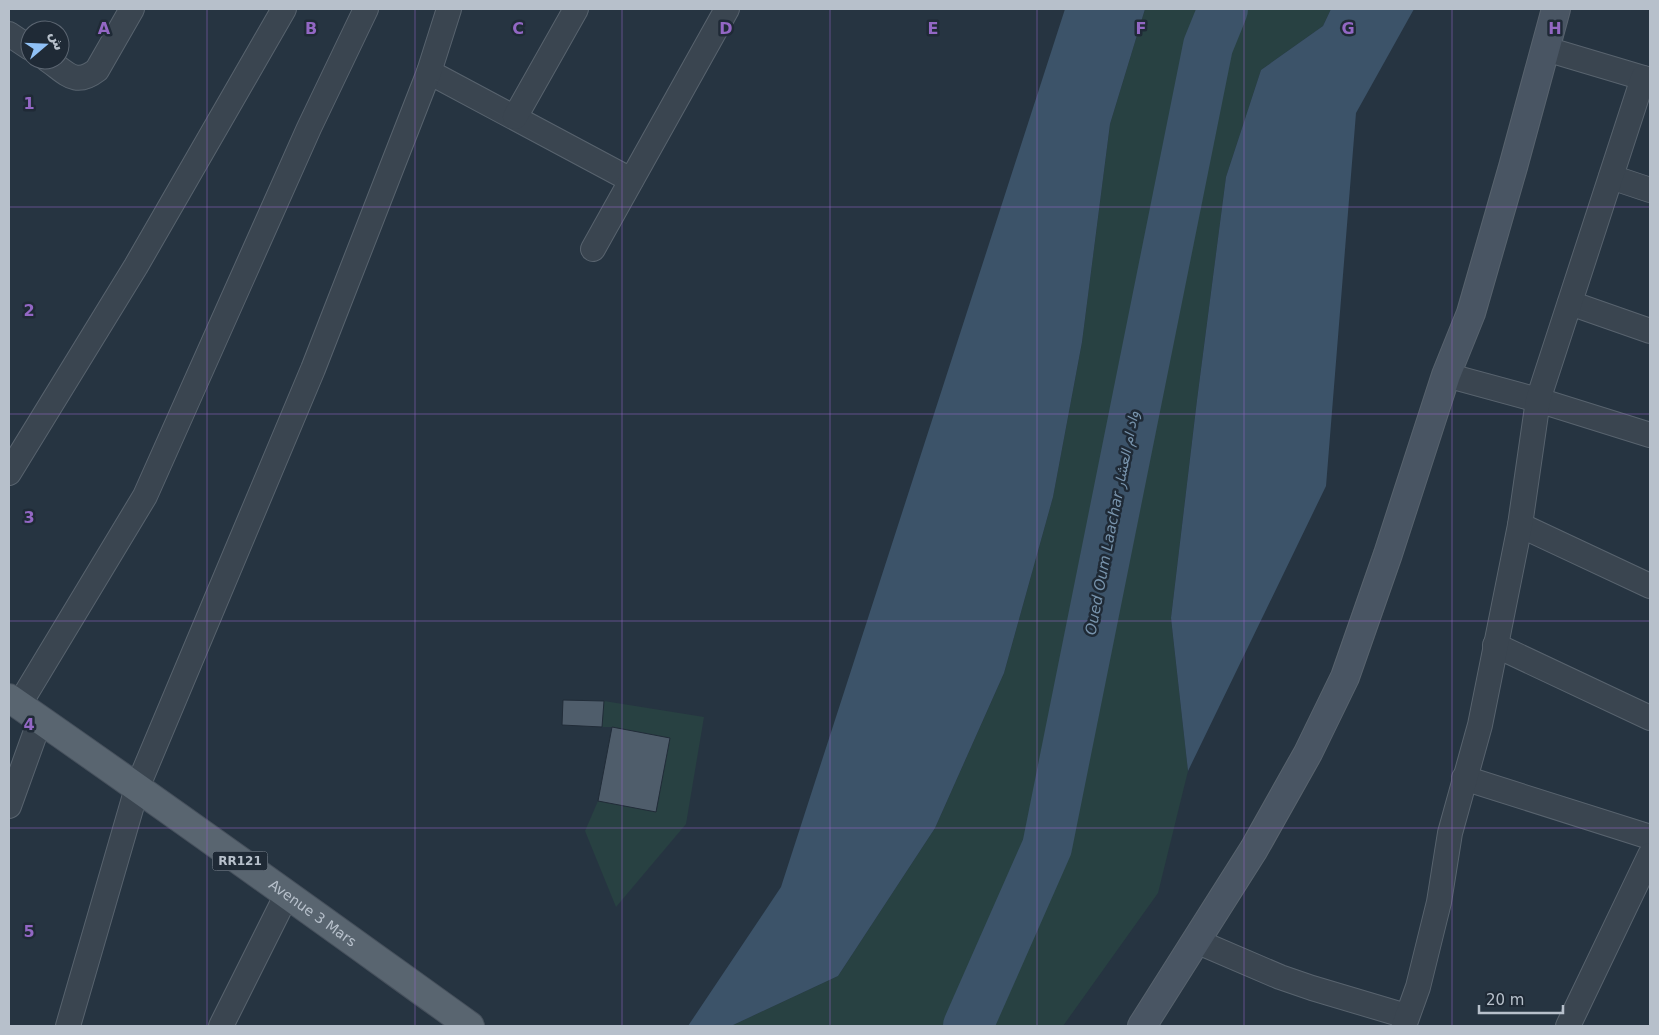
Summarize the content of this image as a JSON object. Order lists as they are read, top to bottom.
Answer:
{
  "streets": {
    "main road": ["RR121", "Avenue 3 Mars"]
  },
  "water": ["Oued Oum Laachar واد ام العشار"],
  "scale_bar": "20 m",
  "north": "right",
  "grid": {
    "columns": [
      "A",
      "B",
      "C",
      "D",
      "E",
      "F",
      "G",
      "H"
    ],
    "rows": [
      "1",
      "2",
      "3",
      "4",
      "5"
    ]
  }
}
